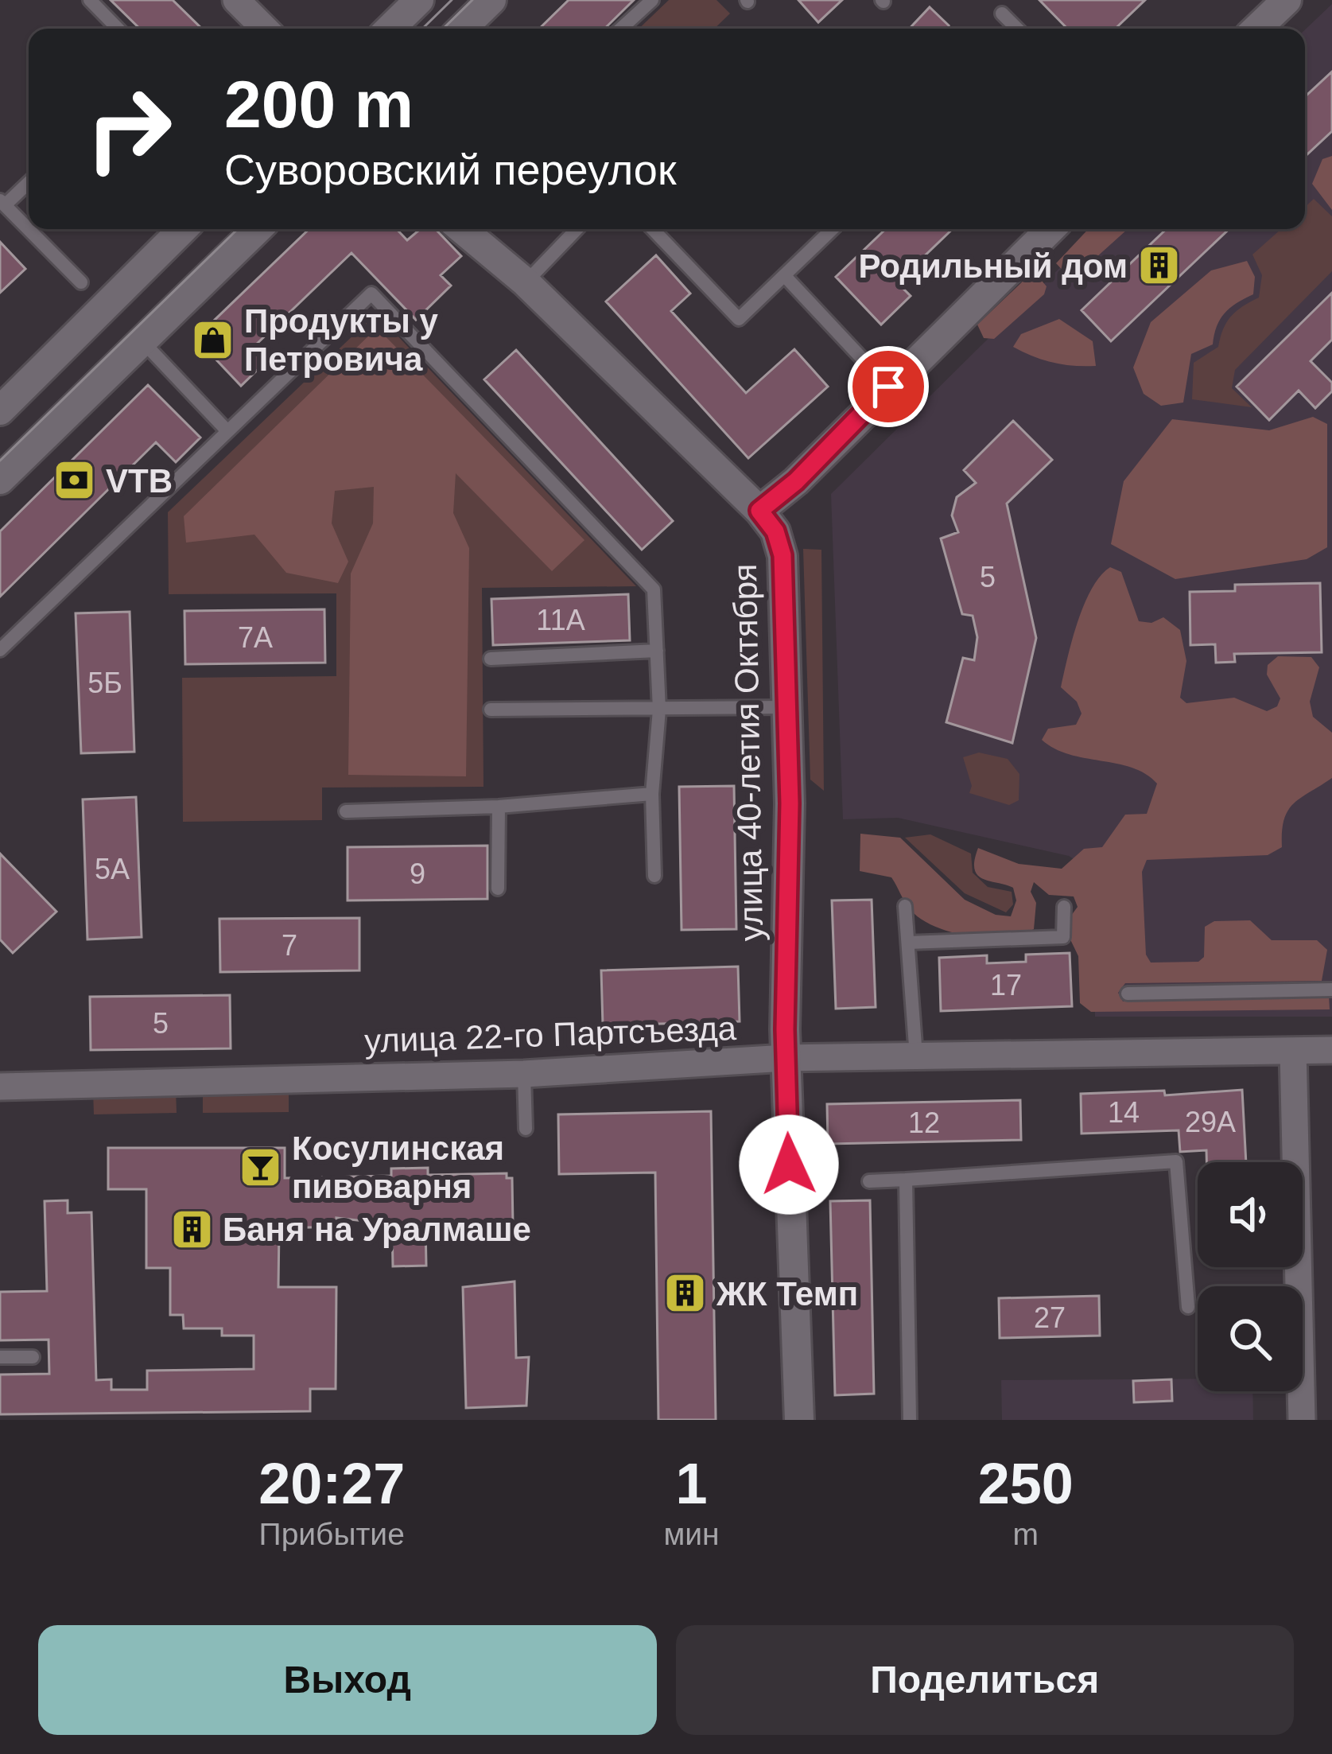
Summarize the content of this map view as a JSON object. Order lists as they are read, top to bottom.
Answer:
{
  "streets": {
    "main road": ["улица 40-летия Октября"],
    "street": ["улица 22-го Партсъезда"]
  },
  "crossings": [
    ["улица 40-летия Октября", "улица 22-го Партсъезда"]
  ],
  "places": {
    "building": ["Родильный дом", "Баня на Уралмаше", "ЖК Темп"],
    "shop": ["Продукты у Петровича"],
    "bank": ["VTB"],
    "bar": ["Косулинская пивоварня"]
  },
  "house_numbers": [
    "5",
    "11А",
    "7А",
    "5Б",
    "5А",
    "9",
    "7",
    "17",
    "5",
    "14",
    "29А",
    "12",
    "27"
  ],
  "page": {
    "turn": ["200 m", "Суворовский переулок"],
    "eta": [
      "20:27",
      "Прибытие",
      "1",
      "мин",
      "250",
      "m"
    ],
    "buttons": ["Выход", "Поделиться"]
  }
}
